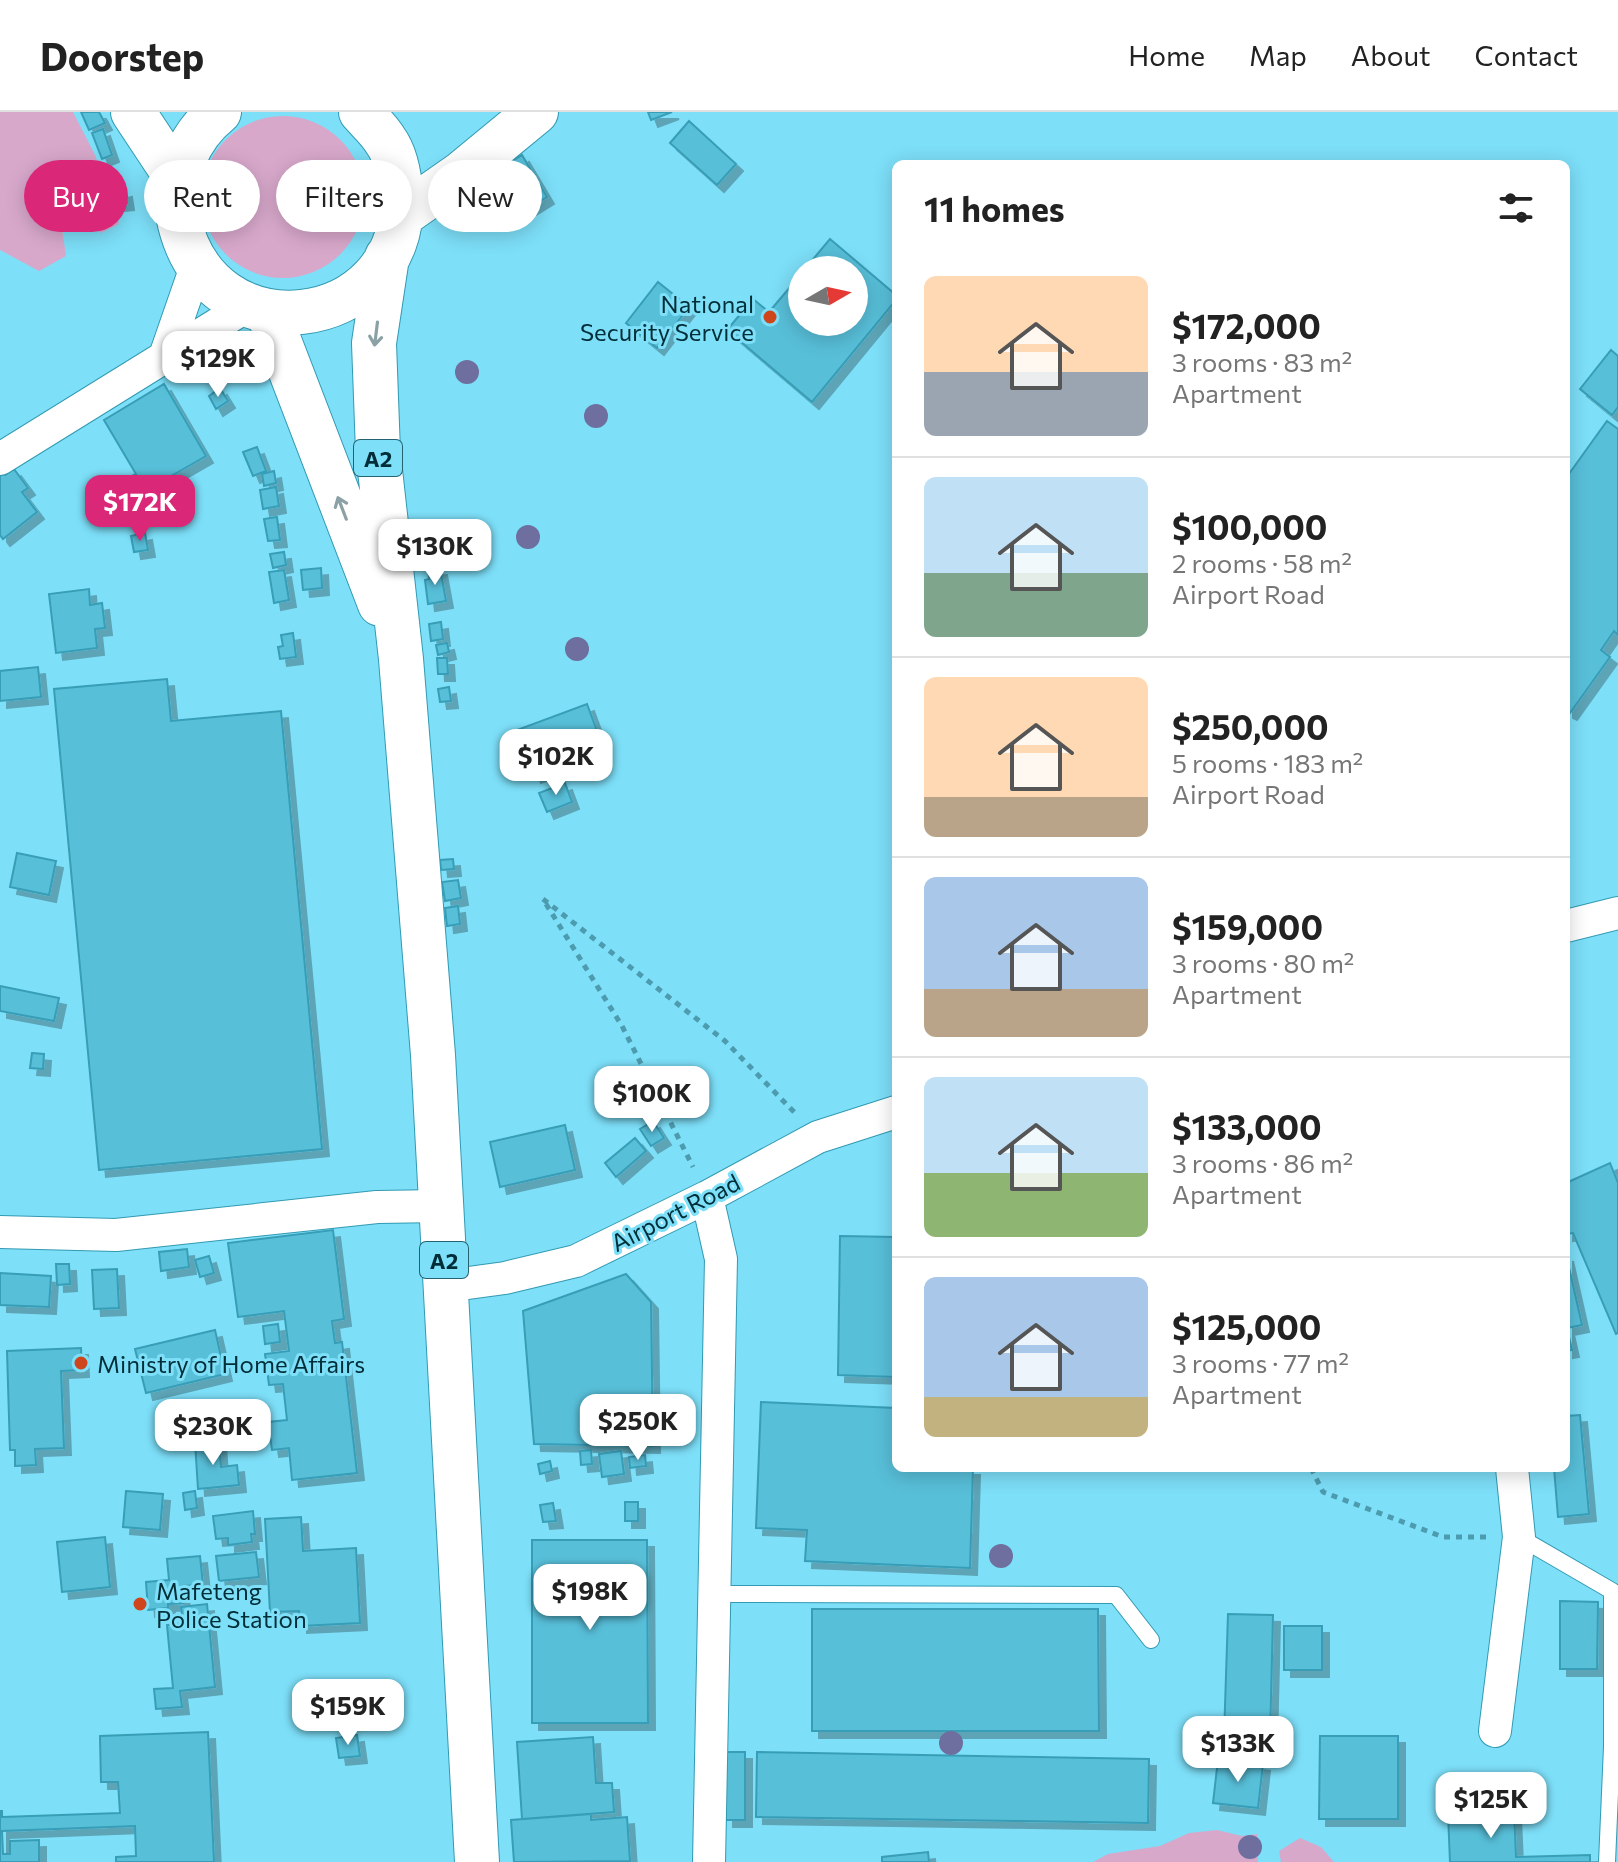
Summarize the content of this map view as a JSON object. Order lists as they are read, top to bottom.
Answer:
{
  "streets": {
    "main road": ["A2"],
    "street": ["Airport Road"]
  },
  "crossings": [
    ["A2", "Airport Road"]
  ],
  "places": ["National Security Service", "Ministry of Home Affairs", "Mafeteng Police Station"],
  "north": "right",
  "page": {
    "header": "Doorstep",
    "nav": [
      "Home",
      "Map",
      "About",
      "Contact"
    ],
    "chip": [
      "Buy",
      "Rent",
      "Filters",
      "New"
    ],
    "heading": "11 homes",
    "list": [
      {
        "name": "$172,000",
        "note": "3 rooms · 83 m² · Apartment"
      },
      {
        "name": "$100,000",
        "note": "2 rooms · 58 m² · Airport Road"
      },
      {
        "name": "$250,000",
        "note": "5 rooms · 183 m² · Airport Road"
      },
      {
        "name": "$159,000",
        "note": "3 rooms · 80 m² · Apartment"
      },
      {
        "name": "$133,000",
        "note": "3 rooms · 86 m² · Apartment"
      },
      {
        "name": "$125,000",
        "note": "3 rooms · 77 m² · Apartment"
      }
    ],
    "price": [
      "$129K",
      "$172K",
      "$130K",
      "$102K",
      "$100K",
      "$250K",
      "$230K",
      "$198K",
      "$159K",
      "$133K",
      "$125K"
    ]
  }
}
